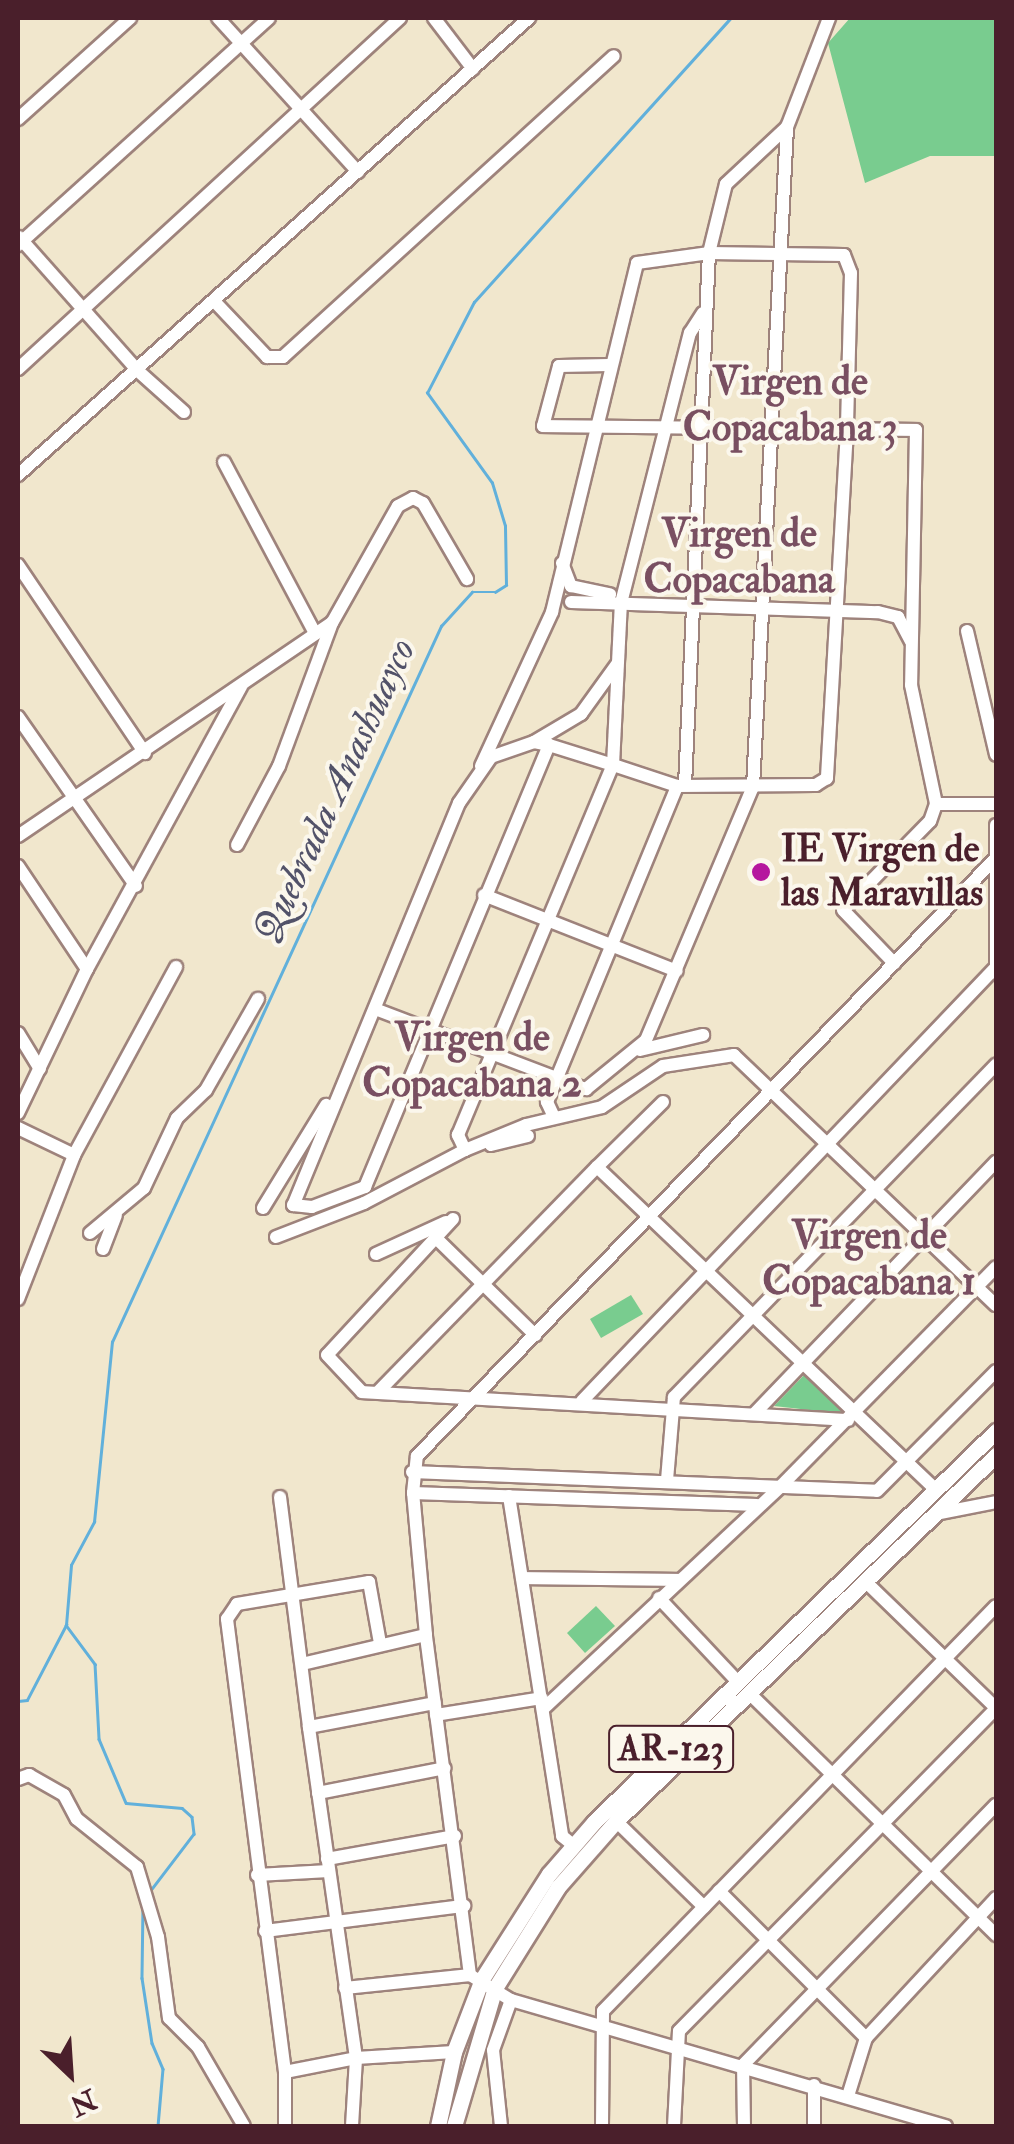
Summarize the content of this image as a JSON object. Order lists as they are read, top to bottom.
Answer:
{
  "streets": {
    "main road": ["AR-123"]
  },
  "districts": [
    "Virgen de Copacabana 3",
    "Virgen de Copacabana",
    "Virgen de Copacabana 2",
    "Virgen de Copacabana 1"
  ],
  "water": ["Quebrada Anashuayco"],
  "places": ["IE Virgen de las Maravillas"],
  "north": "bottom right"
}
